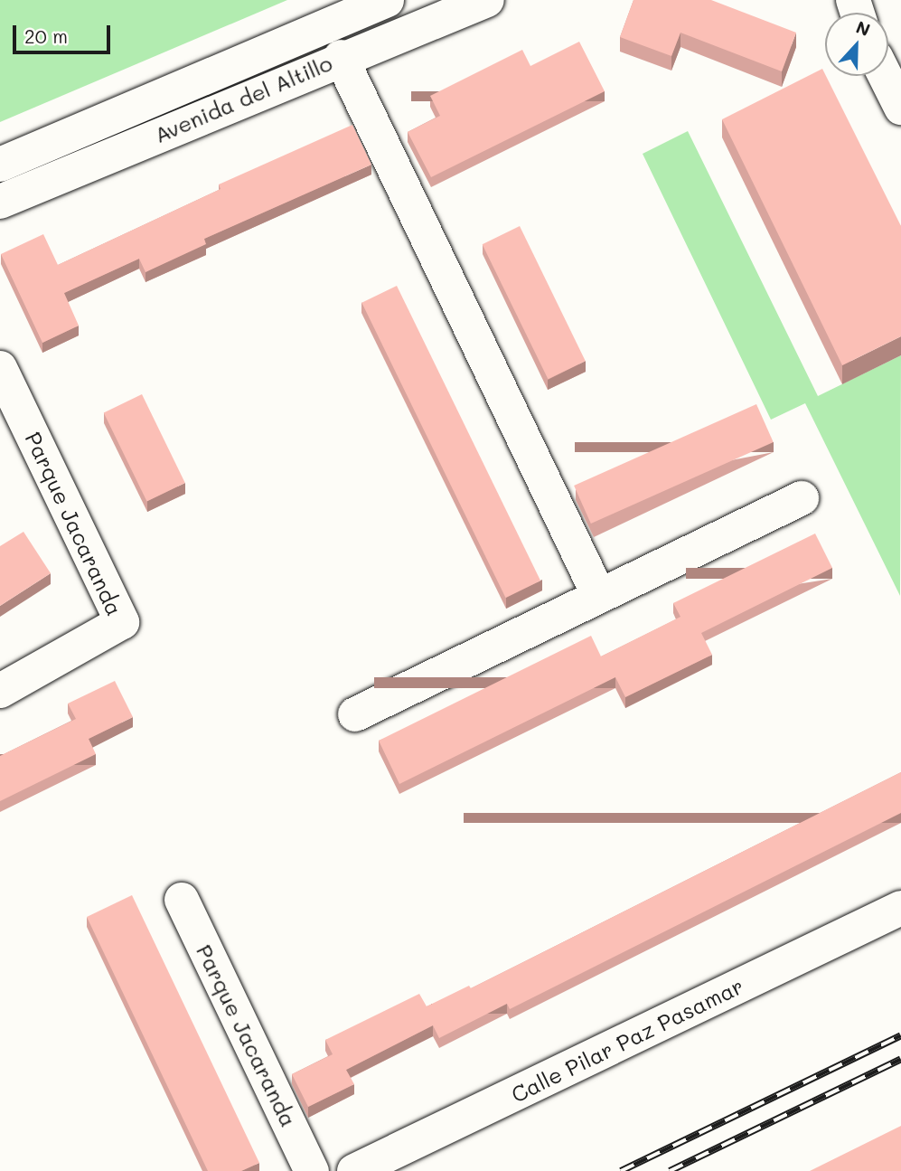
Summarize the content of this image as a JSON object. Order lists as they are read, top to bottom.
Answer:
{
  "streets": {
    "street": ["Avenida del Altillo", "Parque Jacaranda", "Calle Pilar Paz Pasamar"]
  },
  "scale_bar": "20 m",
  "north": "top"
}
